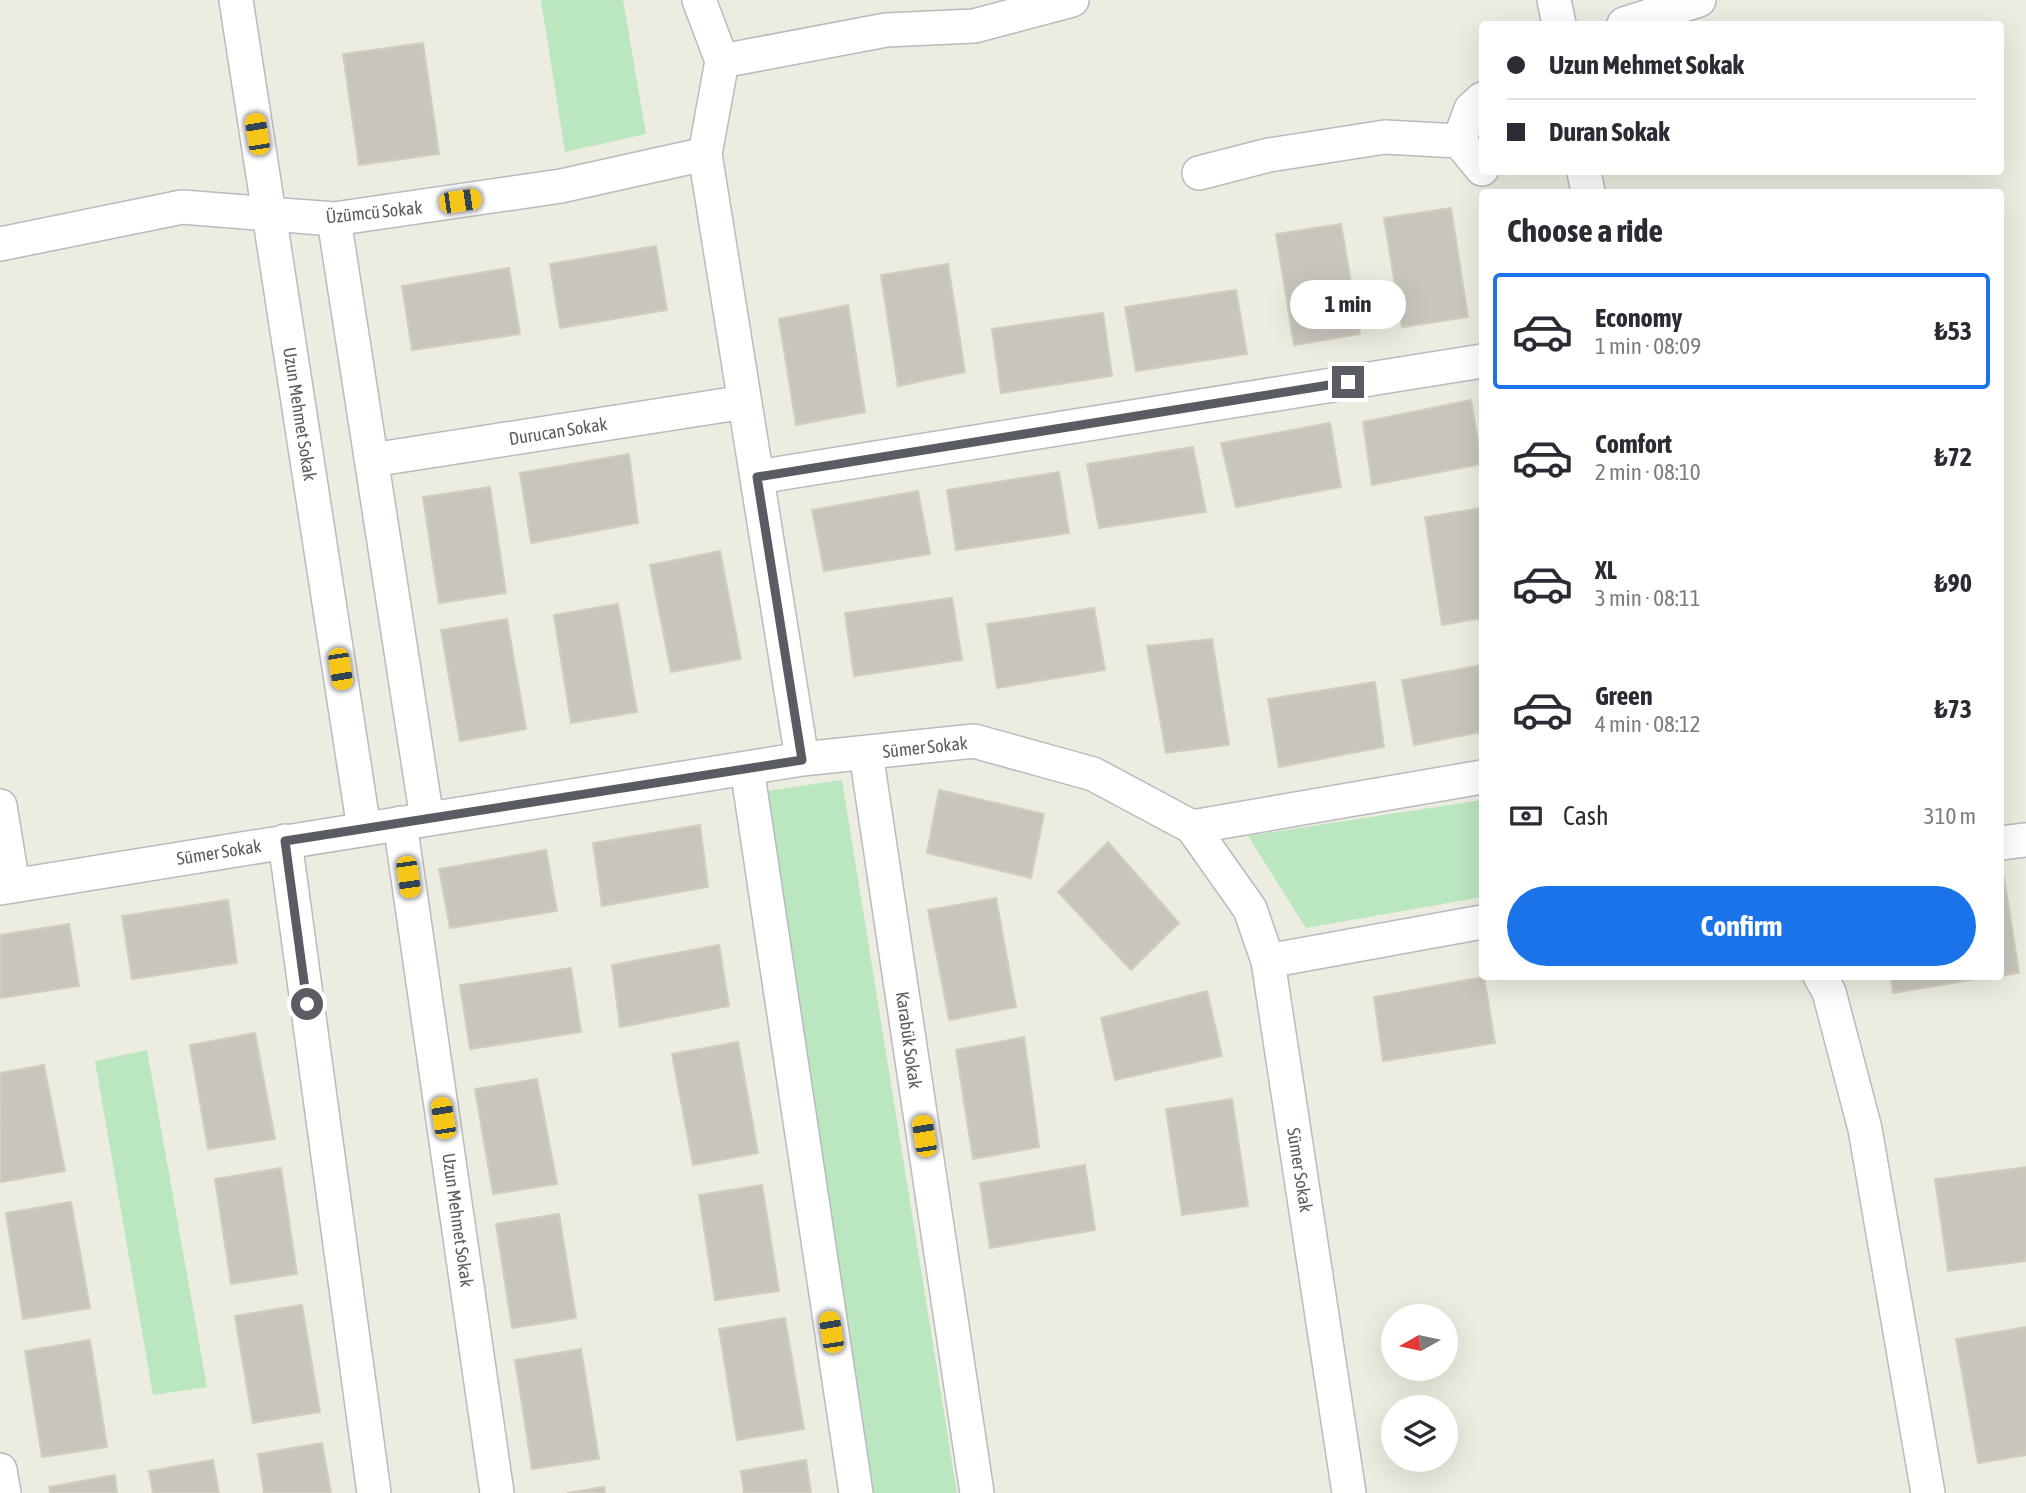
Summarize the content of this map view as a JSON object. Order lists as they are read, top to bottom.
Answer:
{
  "streets": {
    "street": [
      "Üzümcü Sokak",
      "Uzun Mehmet Sokak",
      "Durucan Sokak",
      "Sümer Sokak",
      "Karabük Sokak"
    ]
  },
  "crossings": [
    ["Üzümcü Sokak", "Uzun Mehmet Sokak"],
    ["Uzun Mehmet Sokak", "Durucan Sokak"],
    ["Uzun Mehmet Sokak", "Sümer Sokak"],
    ["Sümer Sokak", "Karabük Sokak"]
  ],
  "north": "left",
  "page": {
    "banner": ["Uzun Mehmet Sokak", "Duran Sokak"],
    "heading": "Choose a ride",
    "list": [
      {
        "name": "Economy",
        "note": "1 min · 08:09",
        "value": "₺53"
      },
      {
        "name": "Comfort",
        "note": "2 min · 08:10",
        "value": "₺72"
      },
      {
        "name": "XL",
        "note": "3 min · 08:11",
        "value": "₺90"
      },
      {
        "name": "Green",
        "note": "4 min · 08:12",
        "value": "₺73"
      }
    ],
    "bubble": "1 min",
    "pay": ["Cash", "310 m"],
    "buttons": "Confirm"
  }
}
